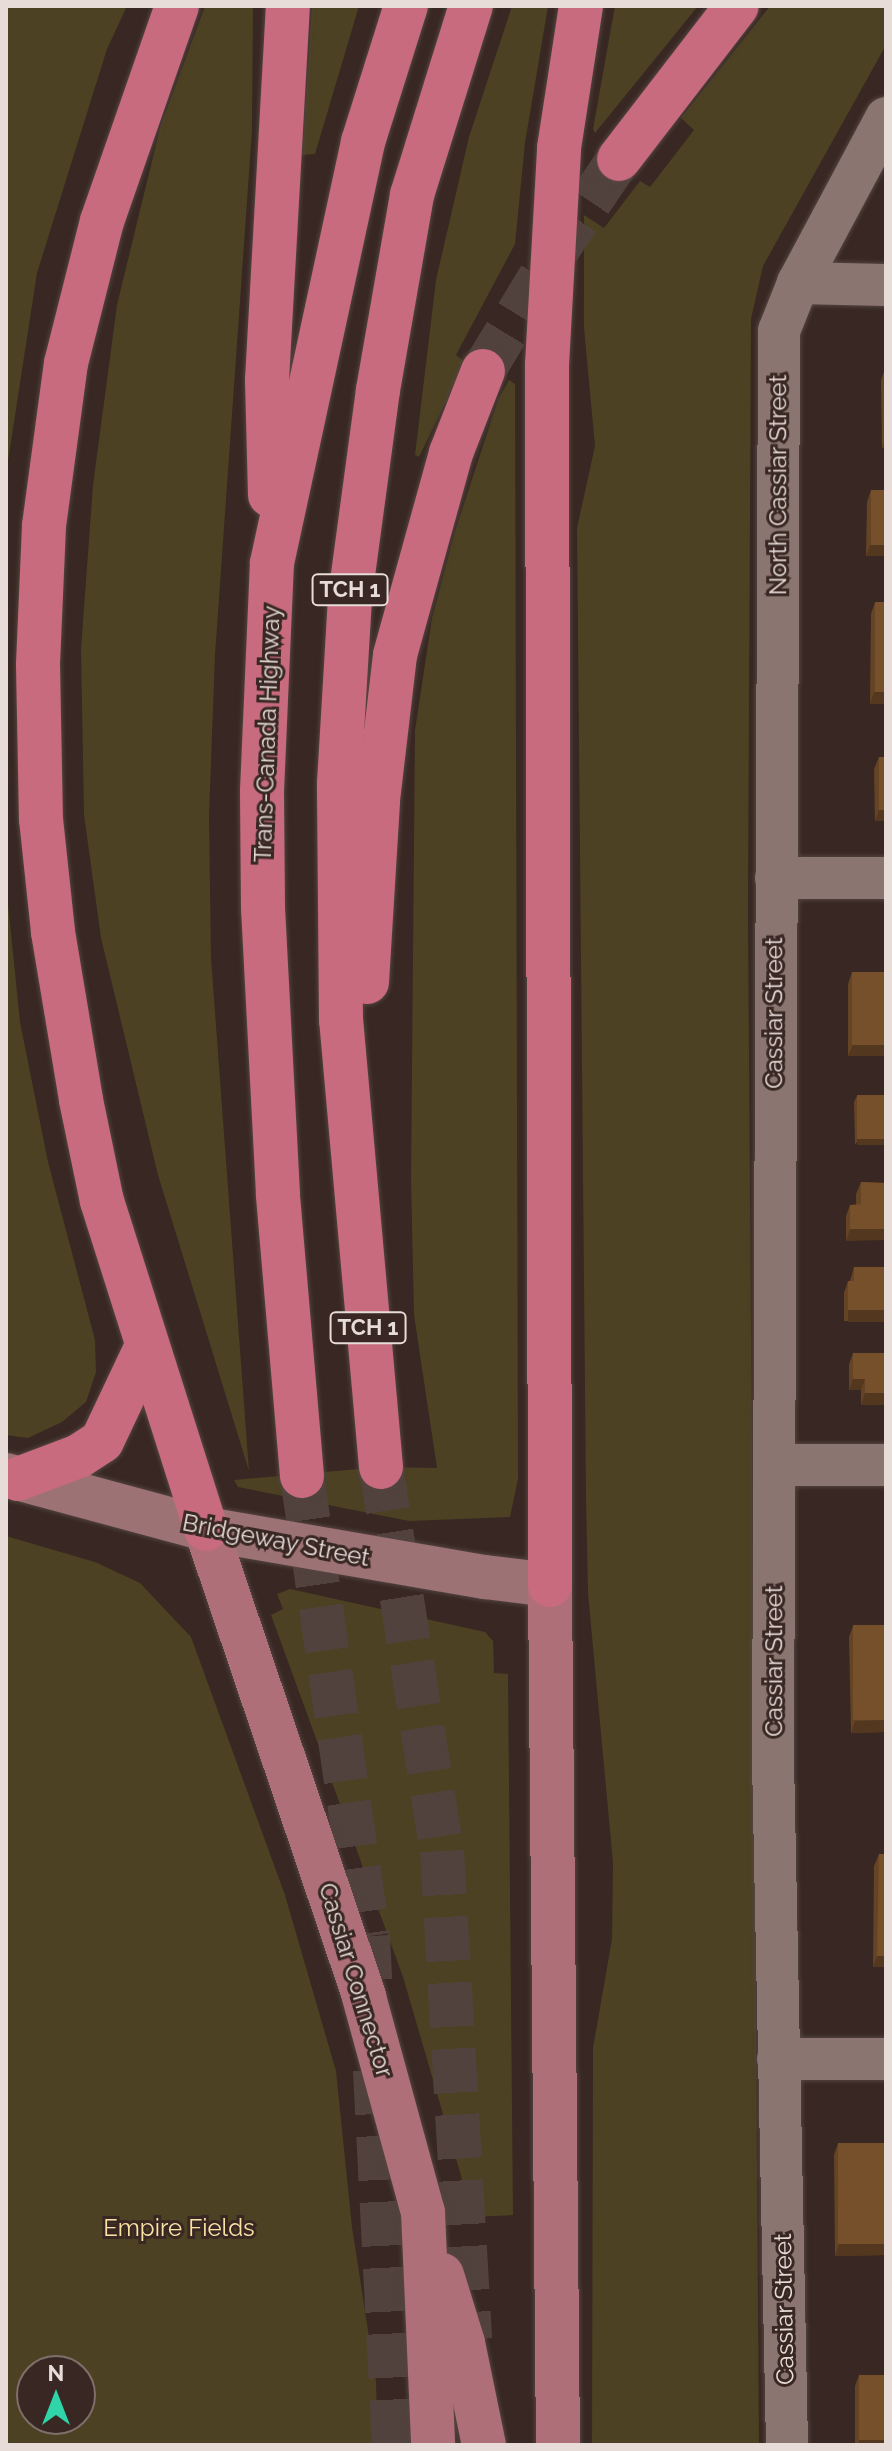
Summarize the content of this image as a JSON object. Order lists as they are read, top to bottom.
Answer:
{
  "streets": {
    "highway": ["TCH 1", "Trans-Canada Highway"],
    "main road": ["Cassiar Connector"],
    "street": ["North Cassiar Street", "Cassiar Street", "Bridgeway Street"]
  },
  "crossings": [
    ["North Cassiar Street", "Cassiar Street"],
    ["Bridgeway Street", "Cassiar Connector"]
  ],
  "parks": ["Empire Fields"],
  "north": "top"
}
